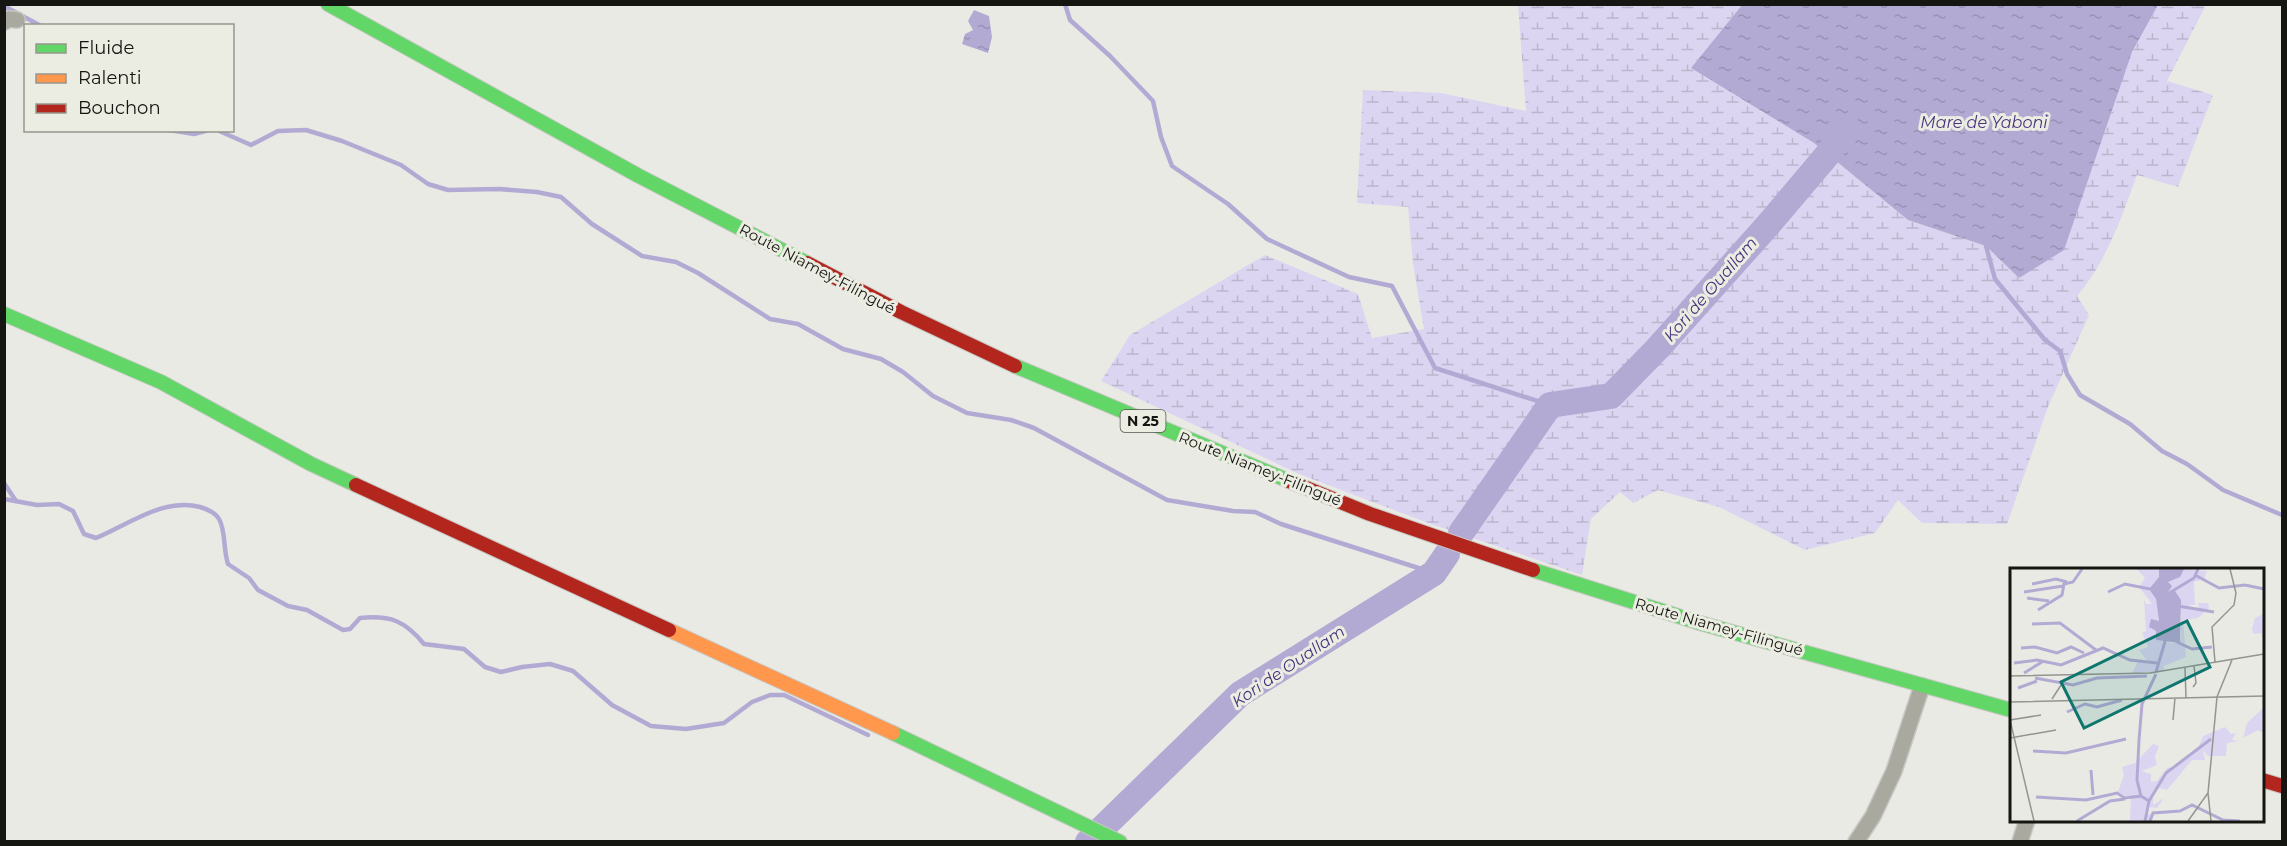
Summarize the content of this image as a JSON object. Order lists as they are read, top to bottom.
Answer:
{
  "streets": {
    "main road": ["Route Niamey-Filingué", "N 25"]
  },
  "water": ["Mare de Yaboni", "Kori de Ouallam"],
  "legend": ["Fluide", "Ralenti", "Bouchon"]
}
